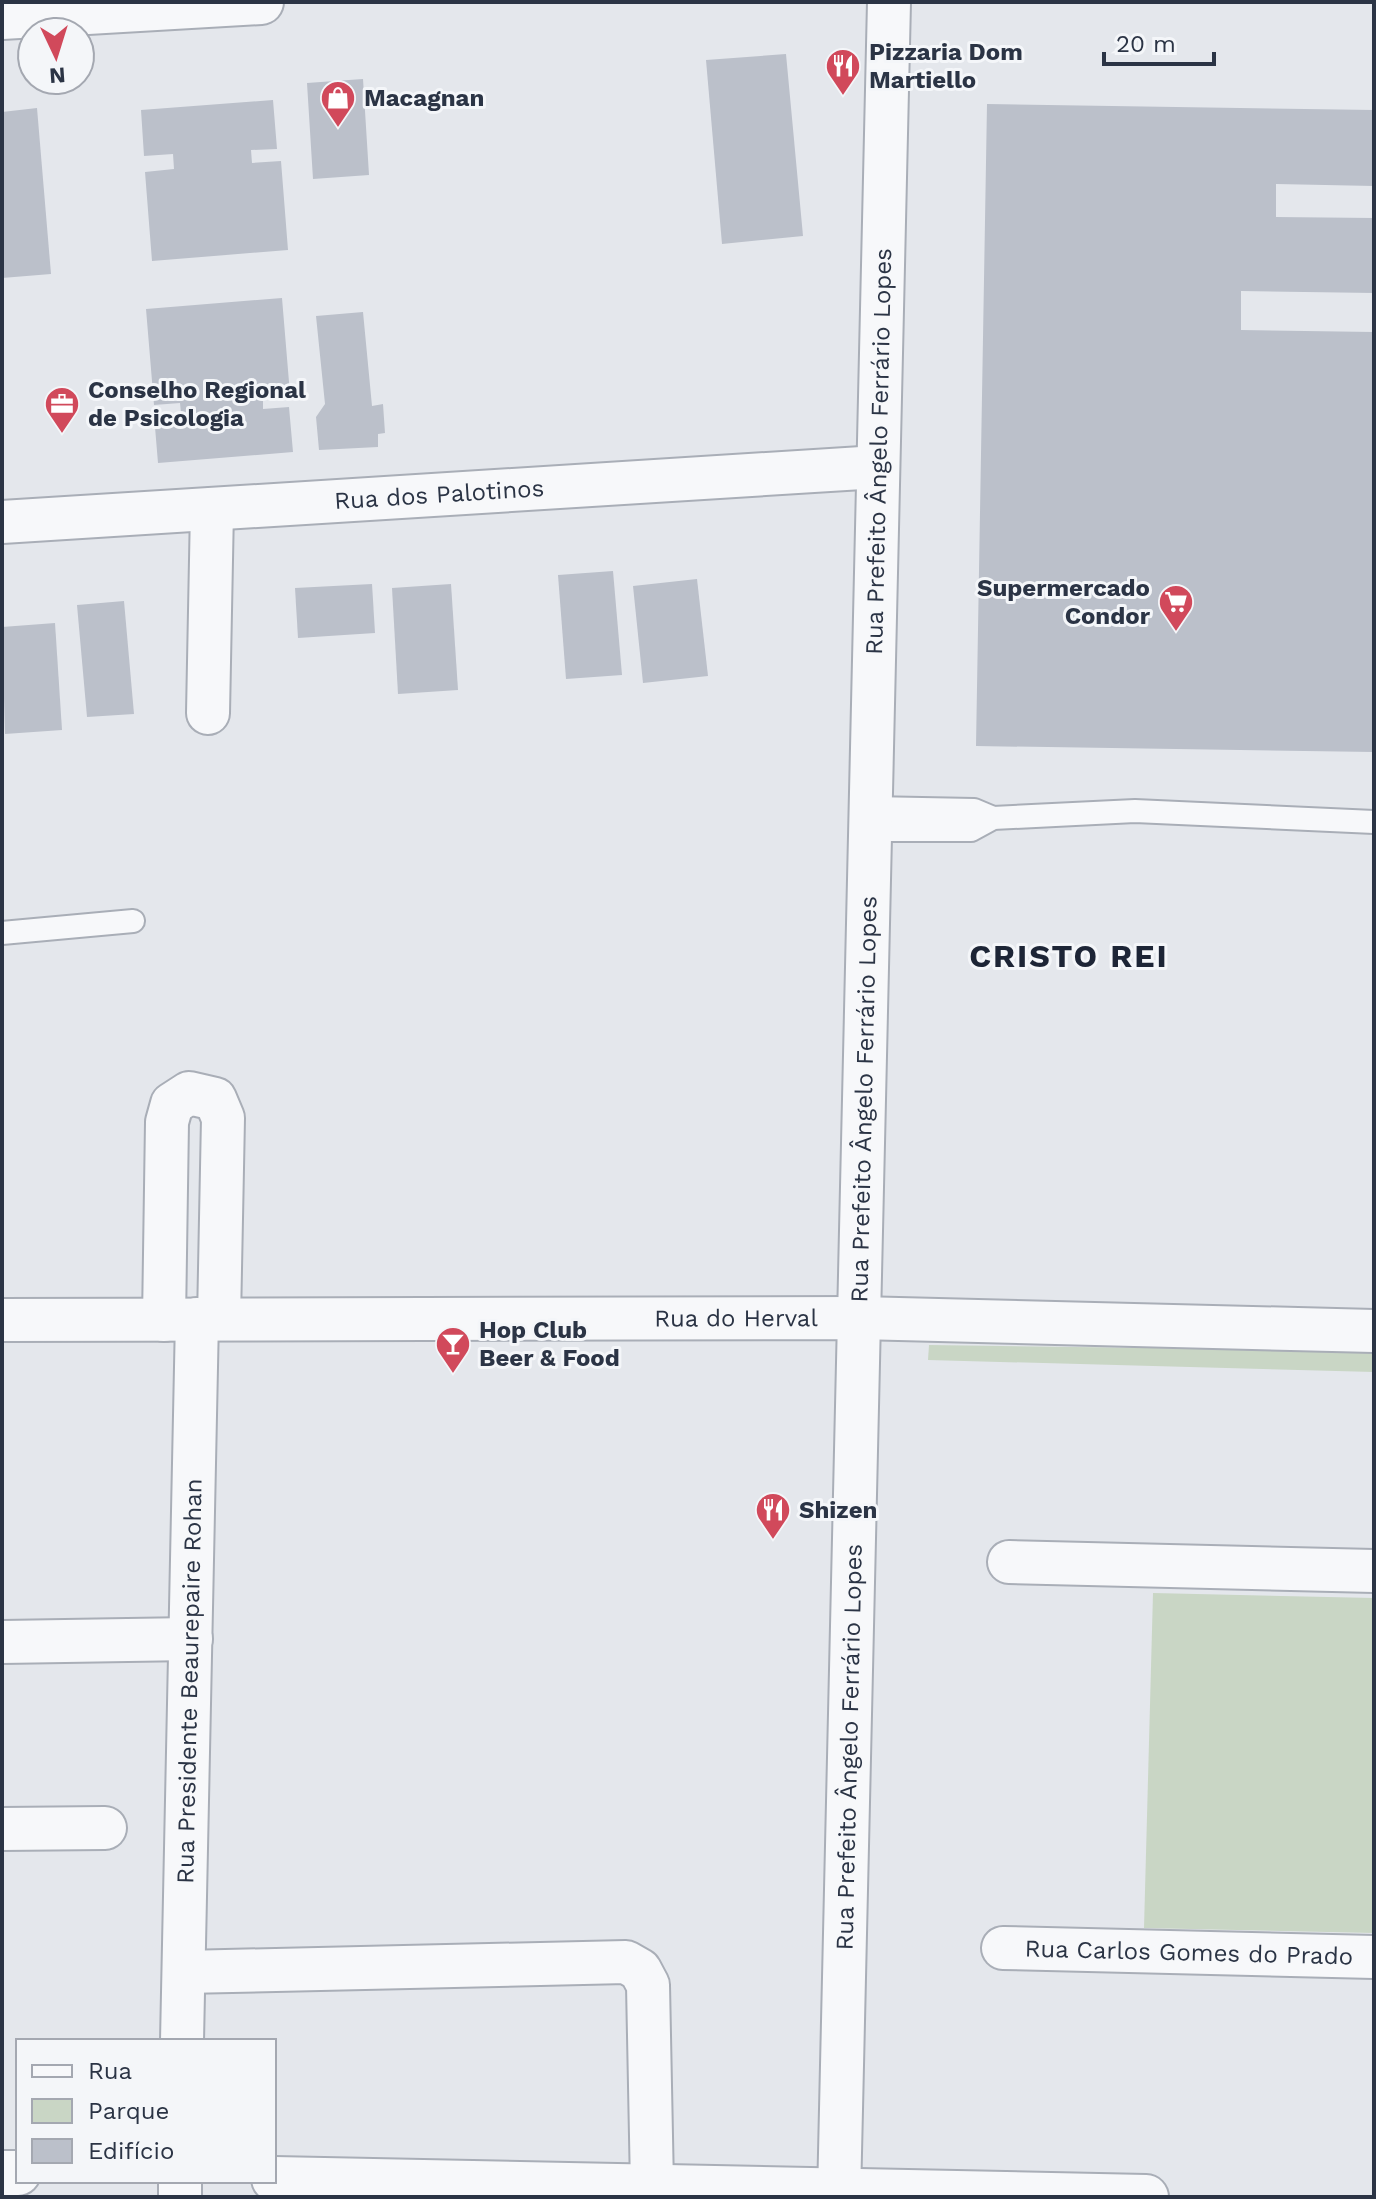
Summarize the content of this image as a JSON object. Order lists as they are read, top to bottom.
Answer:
{
  "streets": {
    "street": [
      "Rua Prefeito Ângelo Ferrário Lopes",
      "Rua dos Palotinos",
      "Rua do Herval",
      "Rua Presidente Beaurepaire Rohan",
      "Rua Carlos Gomes do Prado"
    ]
  },
  "crossings": [
    ["Rua Prefeito Ângelo Ferrário Lopes", "Rua dos Palotinos"],
    ["Rua Prefeito Ângelo Ferrário Lopes", "Rua do Herval"],
    ["Rua do Herval", "Rua Presidente Beaurepaire Rohan"]
  ],
  "districts": ["CRISTO REI"],
  "places": {
    "restaurant": ["Pizzaria Dom Martiello", "Shizen"],
    "shop": ["Macagnan"],
    "office": ["Conselho Regional de Psicologia"],
    "supermarket": ["Supermercado Condor"],
    "bar": ["Hop Club Beer & Food"]
  },
  "legend": ["Rua", "Parque", "Edifício"],
  "scale_bar": "20 m",
  "north": "bottom"
}
